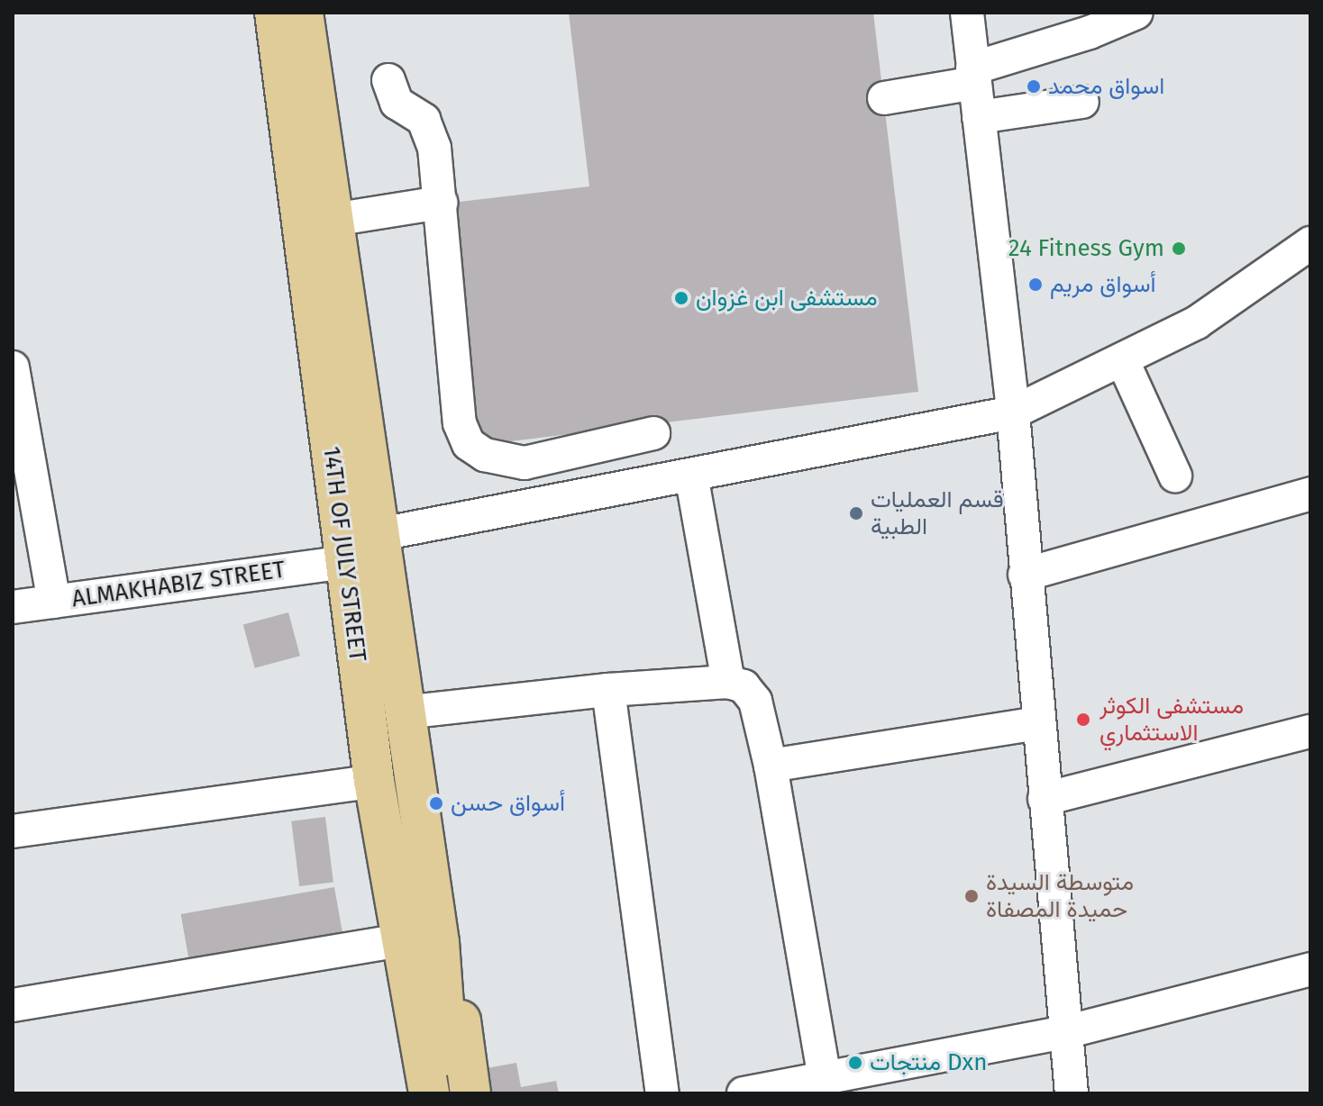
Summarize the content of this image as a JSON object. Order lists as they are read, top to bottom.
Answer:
{
  "streets": {
    "main road": ["14TH OF JULY STREET"],
    "street": ["ALMAKHABIZ STREET"]
  },
  "crossings": [
    ["14TH OF JULY STREET", "ALMAKHABIZ STREET"]
  ],
  "places": [
    "اسواق محمد",
    "24 Fitness Gym",
    "أسواق مريم",
    "مستشفى ابن غزوان",
    "قسم العمليات الطبية",
    "مستشفى الكوثر الاستثماري",
    "أسواق حسن",
    "متوسطة السيدة حميدة المصفاة",
    "منتجات Dxn"
  ]
}
